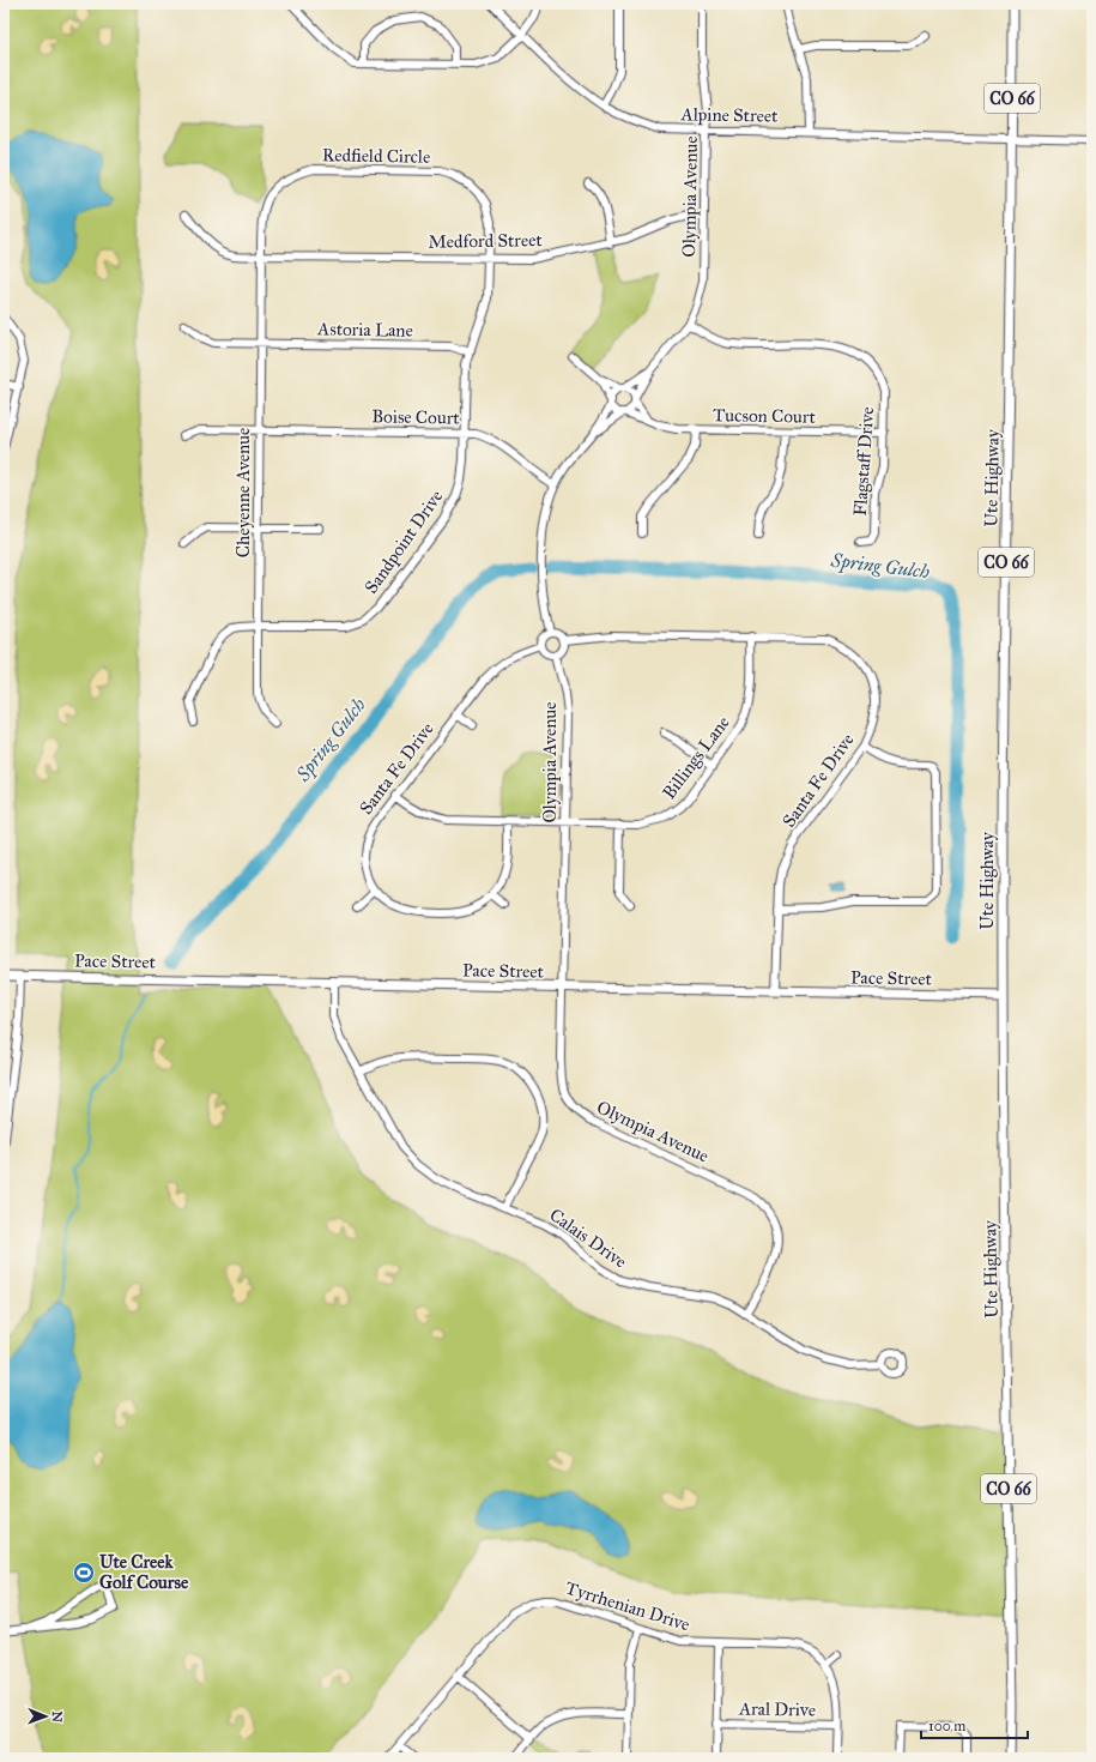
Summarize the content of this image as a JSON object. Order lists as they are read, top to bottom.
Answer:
{
  "streets": {
    "main road": ["CO 66", "Ute Highway", "Pace Street"],
    "street": [
      "Alpine Street",
      "Redfield Circle",
      "Olympia Avenue",
      "Medford Street",
      "Astoria Lane",
      "Tucson Court",
      "Boise Court",
      "Flagstaff Drive",
      "Cheyenne Avenue",
      "Sandpoint Drive",
      "Billings Lane",
      "Santa Fe Drive",
      "Calais Drive",
      "Tyrrhenian Drive",
      "Aral Drive"
    ]
  },
  "crossings": [
    ["Alpine Street", "Olympia Avenue"],
    ["Alpine Street", "Ute Highway"],
    ["Redfield Circle", "Medford Street"],
    ["Redfield Circle", "Cheyenne Avenue"],
    ["Redfield Circle", "Sandpoint Drive"],
    ["Olympia Avenue", "Medford Street"],
    ["Olympia Avenue", "Tucson Court"],
    ["Olympia Avenue", "Flagstaff Drive"],
    ["Olympia Avenue", "Billings Lane"],
    ["Olympia Avenue", "Santa Fe Drive"],
    ["Olympia Avenue", "Pace Street"],
    ["Olympia Avenue", "Calais Drive"],
    ["Medford Street", "Cheyenne Avenue"],
    ["Medford Street", "Sandpoint Drive"],
    ["Astoria Lane", "Cheyenne Avenue"],
    ["Astoria Lane", "Sandpoint Drive"],
    ["Tucson Court", "Flagstaff Drive"],
    ["Boise Court", "Cheyenne Avenue"],
    ["Boise Court", "Sandpoint Drive"],
    ["Ute Highway", "Pace Street"],
    ["Cheyenne Avenue", "Sandpoint Drive"],
    ["Billings Lane", "Santa Fe Drive"],
    ["Santa Fe Drive", "Pace Street"],
    ["Pace Street", "Calais Drive"],
    ["Tyrrhenian Drive", "Aral Drive"]
  ],
  "water": ["Spring Gulch"],
  "places": {
    "sports": ["Ute Creek Golf Course"]
  },
  "scale_bar": "100 m",
  "north": "right"
}
